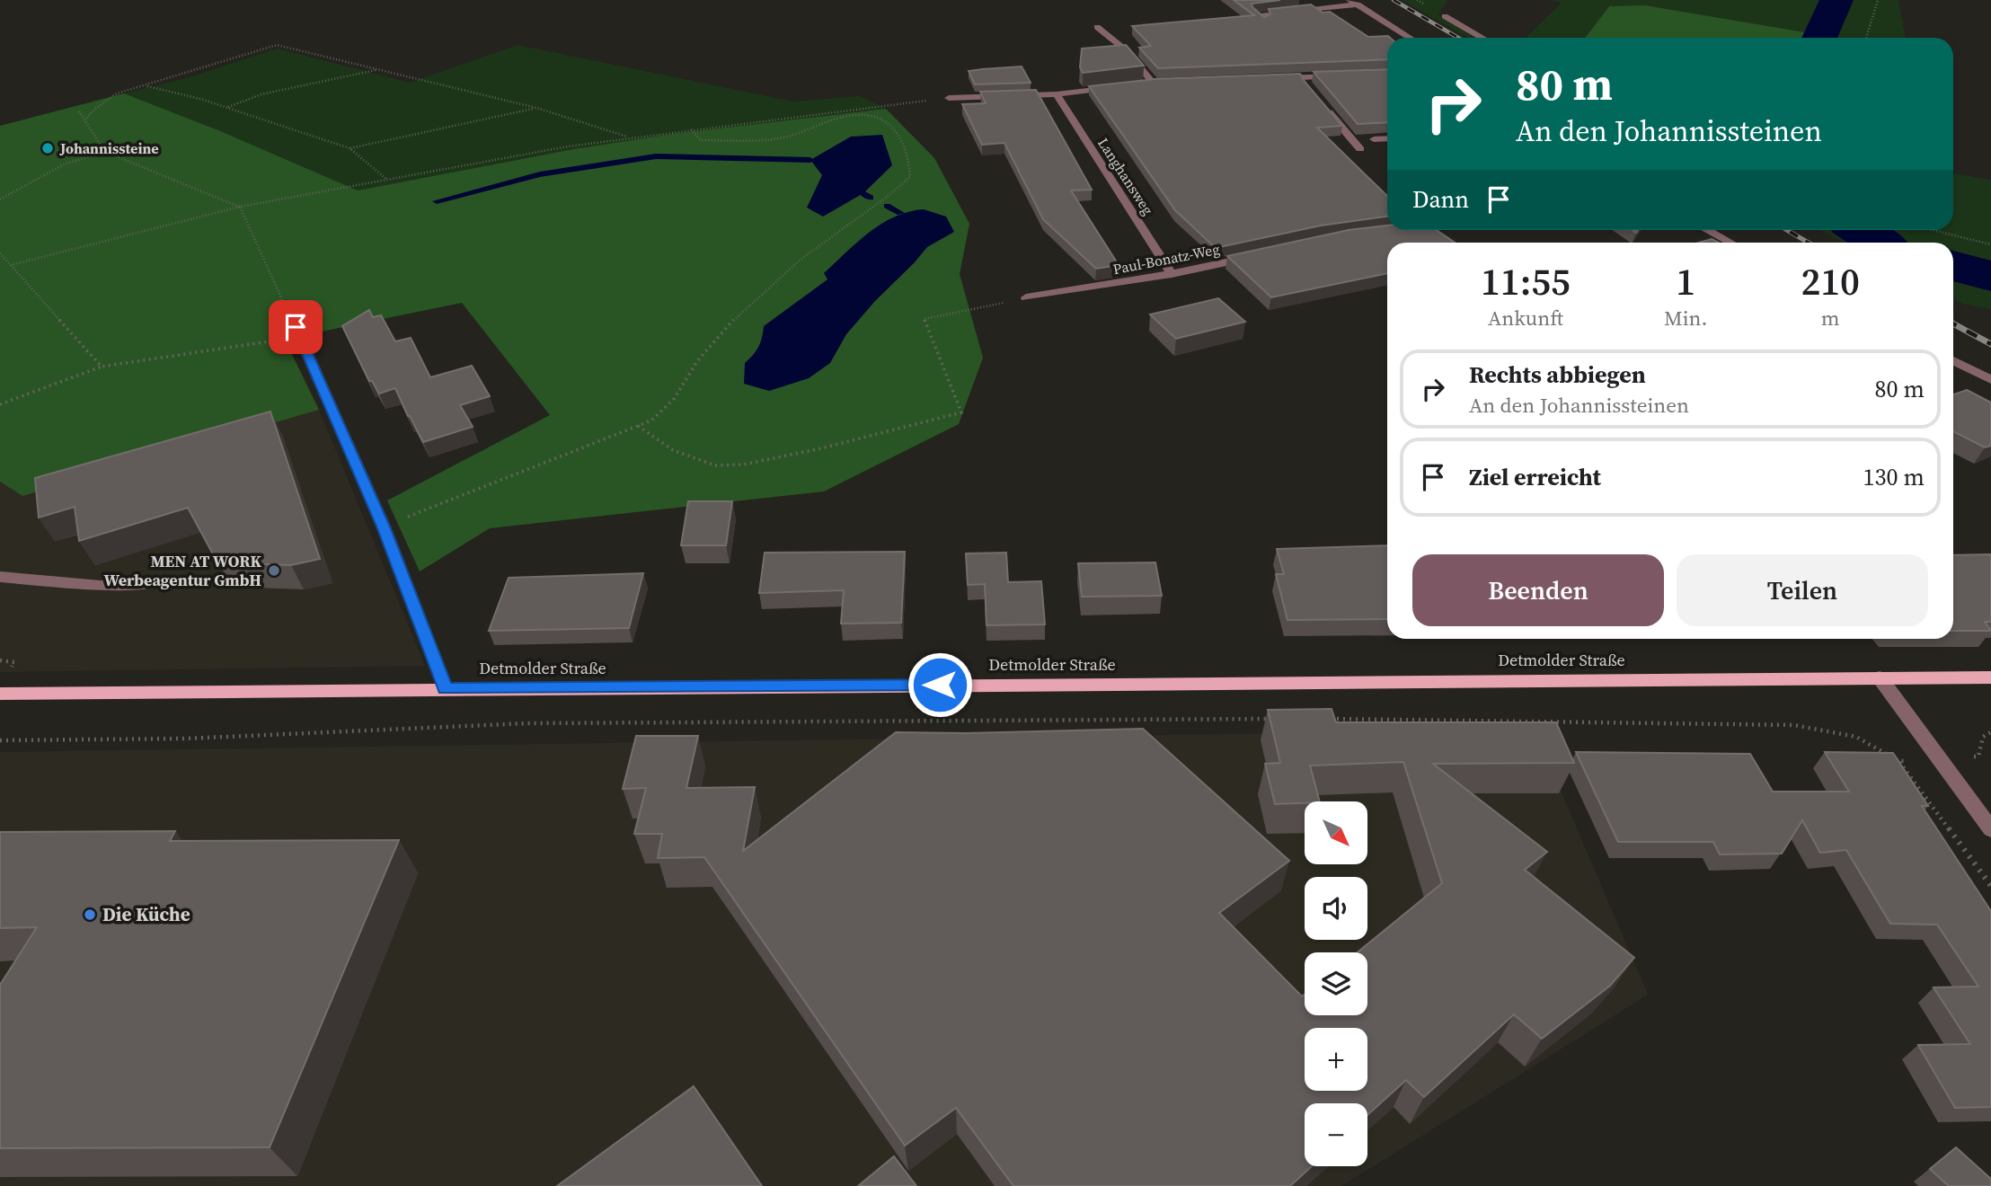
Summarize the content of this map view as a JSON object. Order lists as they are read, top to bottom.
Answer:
{
  "streets": {
    "main road": ["Detmolder Straße"],
    "street": ["Langhansweg", "Paul-Bonatz-Weg"]
  },
  "crossings": [
    ["Langhansweg", "Paul-Bonatz-Weg"]
  ],
  "places": ["Johannissteine", "MEN AT WORK Werbeagentur GmbH", "Die Küche"],
  "north": "bottom right",
  "page": {
    "turn": ["80 m", "An den Johannissteinen"],
    "then": "Dann",
    "eta": [
      "11:55",
      "Ankunft",
      "1",
      "Min.",
      "210",
      "m"
    ],
    "list": [
      {
        "name": "Rechts abbiegen",
        "note": "An den Johannissteinen",
        "value": "80 m"
      },
      {
        "name": "Ziel erreicht",
        "value": "130 m"
      }
    ],
    "buttons": ["Beenden", "Teilen"],
    "map_buttons": ["+", "−"]
  }
}
